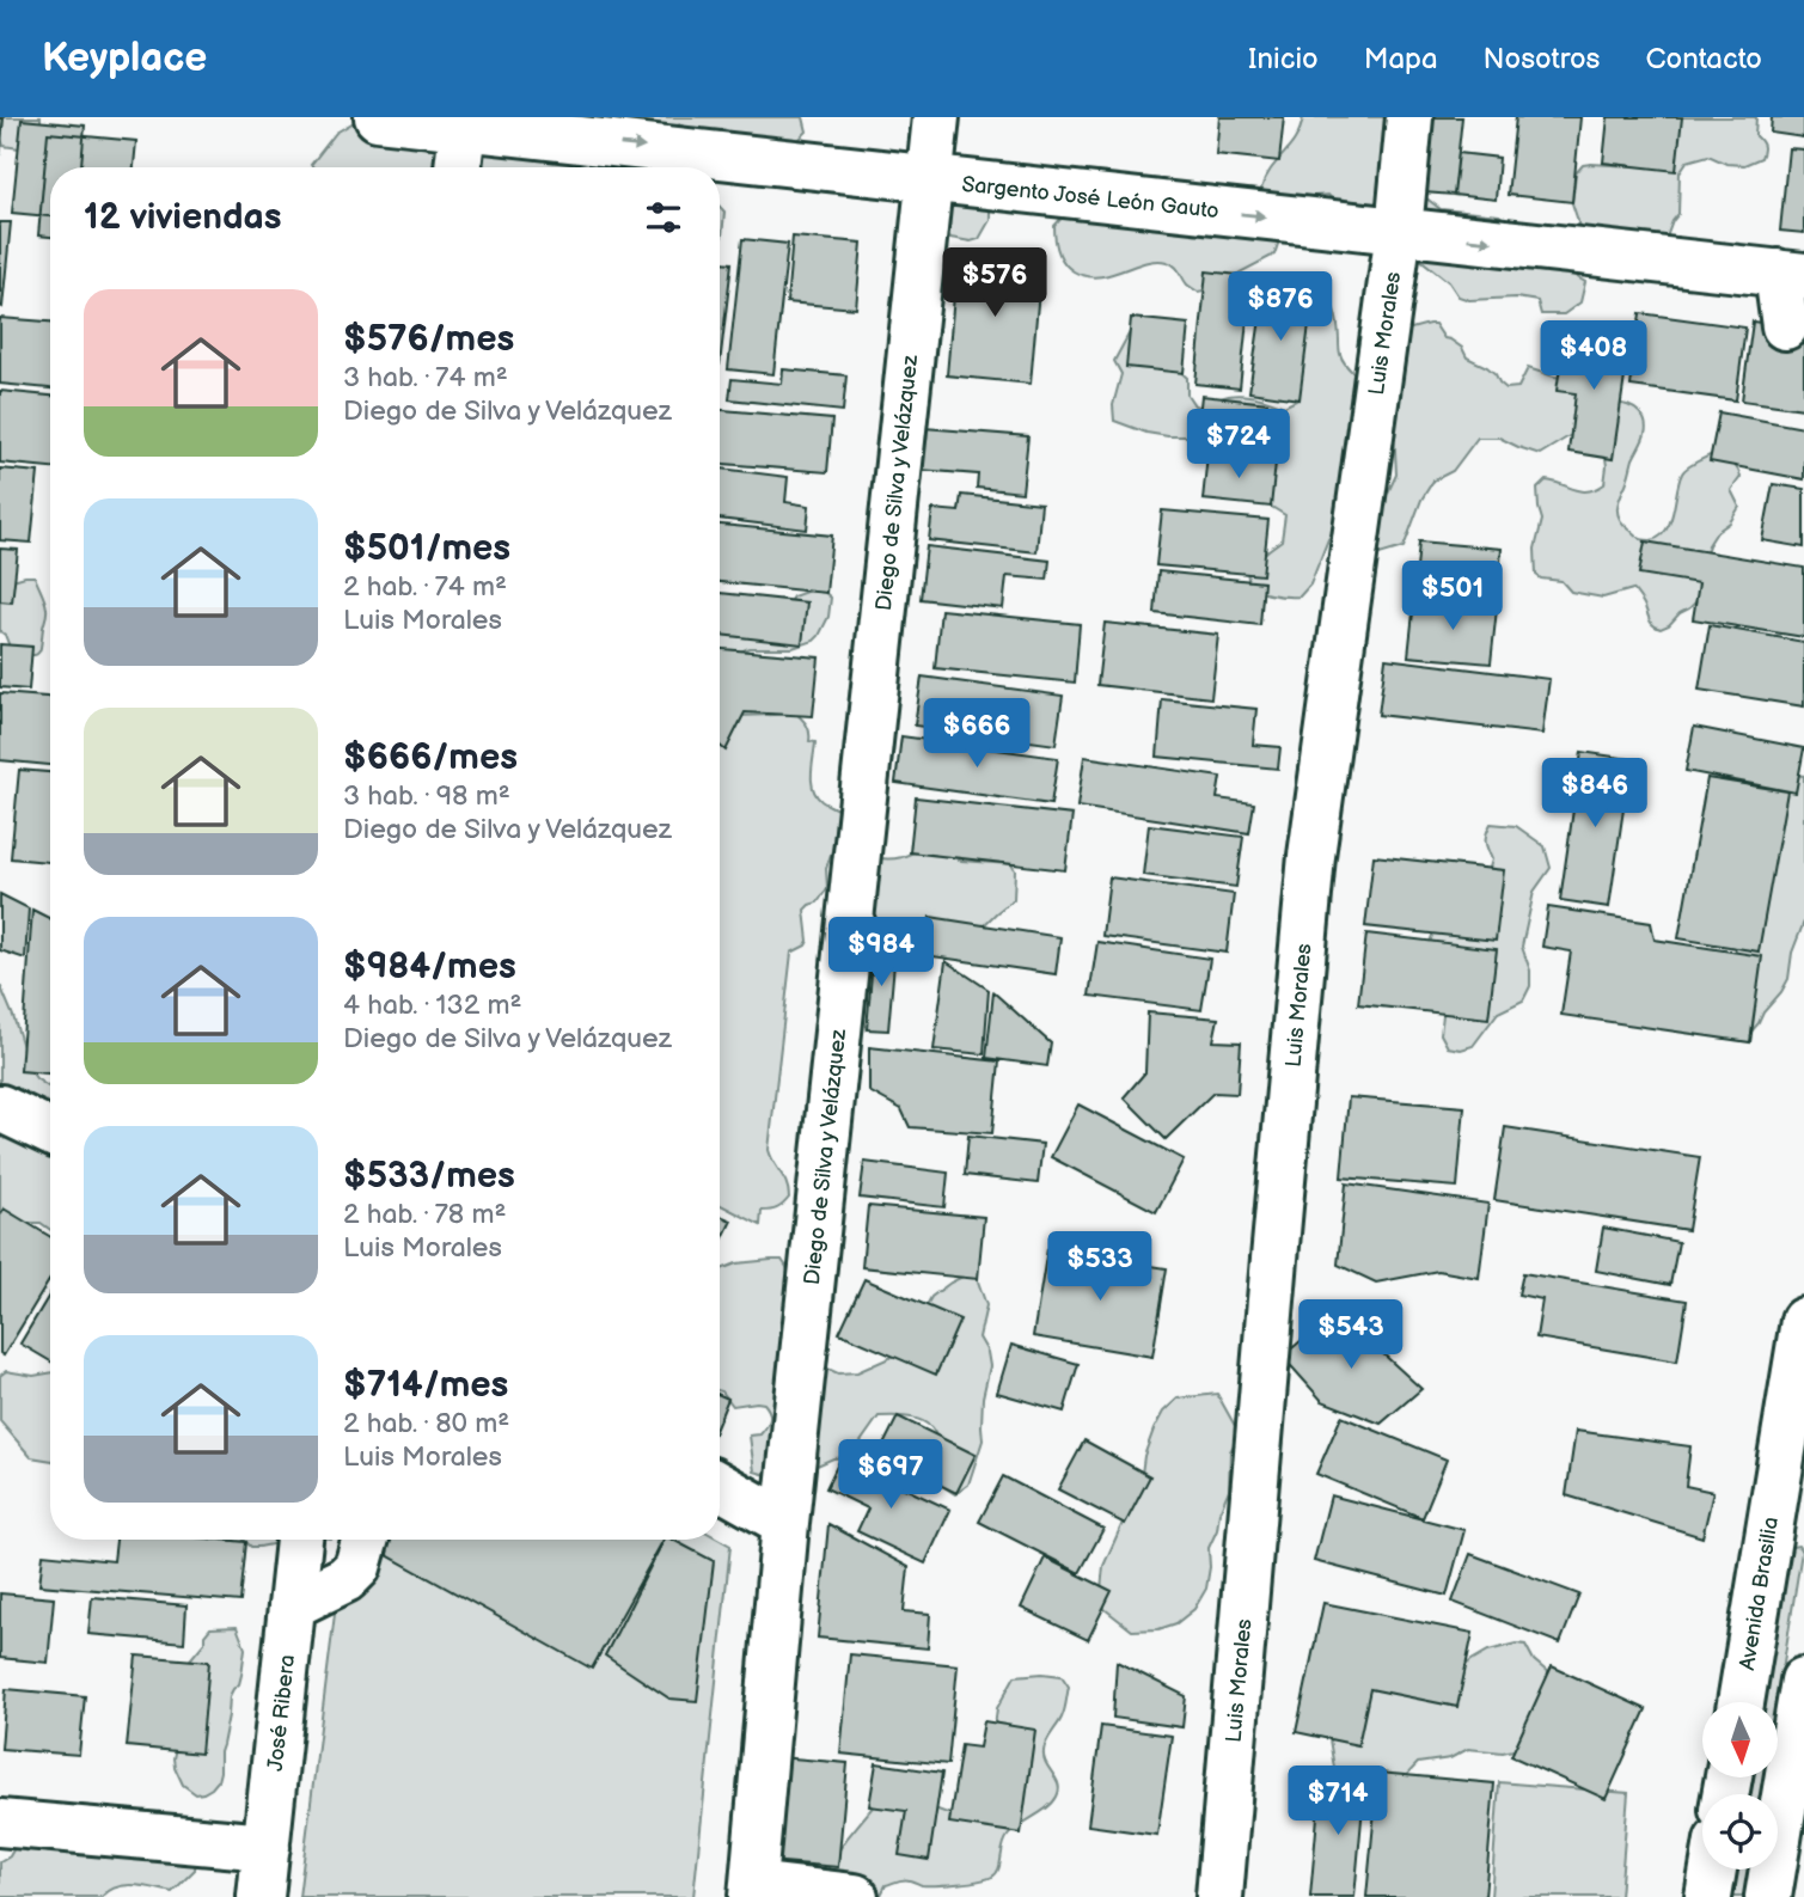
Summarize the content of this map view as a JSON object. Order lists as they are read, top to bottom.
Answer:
{
  "streets": {
    "street": [
      "Sargento José León Gauto",
      "Luis Morales",
      "Diego de Silva y Velázquez",
      "Avenida Brasilia",
      "José Ribera"
    ]
  },
  "crossings": [
    ["Sargento José León Gauto", "Luis Morales"],
    ["Sargento José León Gauto", "Diego de Silva y Velázquez"]
  ],
  "one_way": ["Sargento José León Gauto"],
  "north": "bottom",
  "page": {
    "header": "Keyplace",
    "nav": [
      "Inicio",
      "Mapa",
      "Nosotros",
      "Contacto"
    ],
    "heading": "12 viviendas",
    "price": [
      "$576",
      "$876",
      "$408",
      "$724",
      "$501",
      "$666",
      "$846",
      "$984",
      "$533",
      "$543",
      "$697",
      "$714"
    ],
    "list": [
      {
        "name": "$576/mes",
        "note": "3 hab. · 74 m² · Diego de Silva y Velázquez"
      },
      {
        "name": "$501/mes",
        "note": "2 hab. · 74 m² · Luis Morales"
      },
      {
        "name": "$666/mes",
        "note": "3 hab. · 98 m² · Diego de Silva y Velázquez"
      },
      {
        "name": "$984/mes",
        "note": "4 hab. · 132 m² · Diego de Silva y Velázquez"
      },
      {
        "name": "$533/mes",
        "note": "2 hab. · 78 m² · Luis Morales"
      },
      {
        "name": "$714/mes",
        "note": "2 hab. · 80 m² · Luis Morales"
      }
    ]
  }
}
